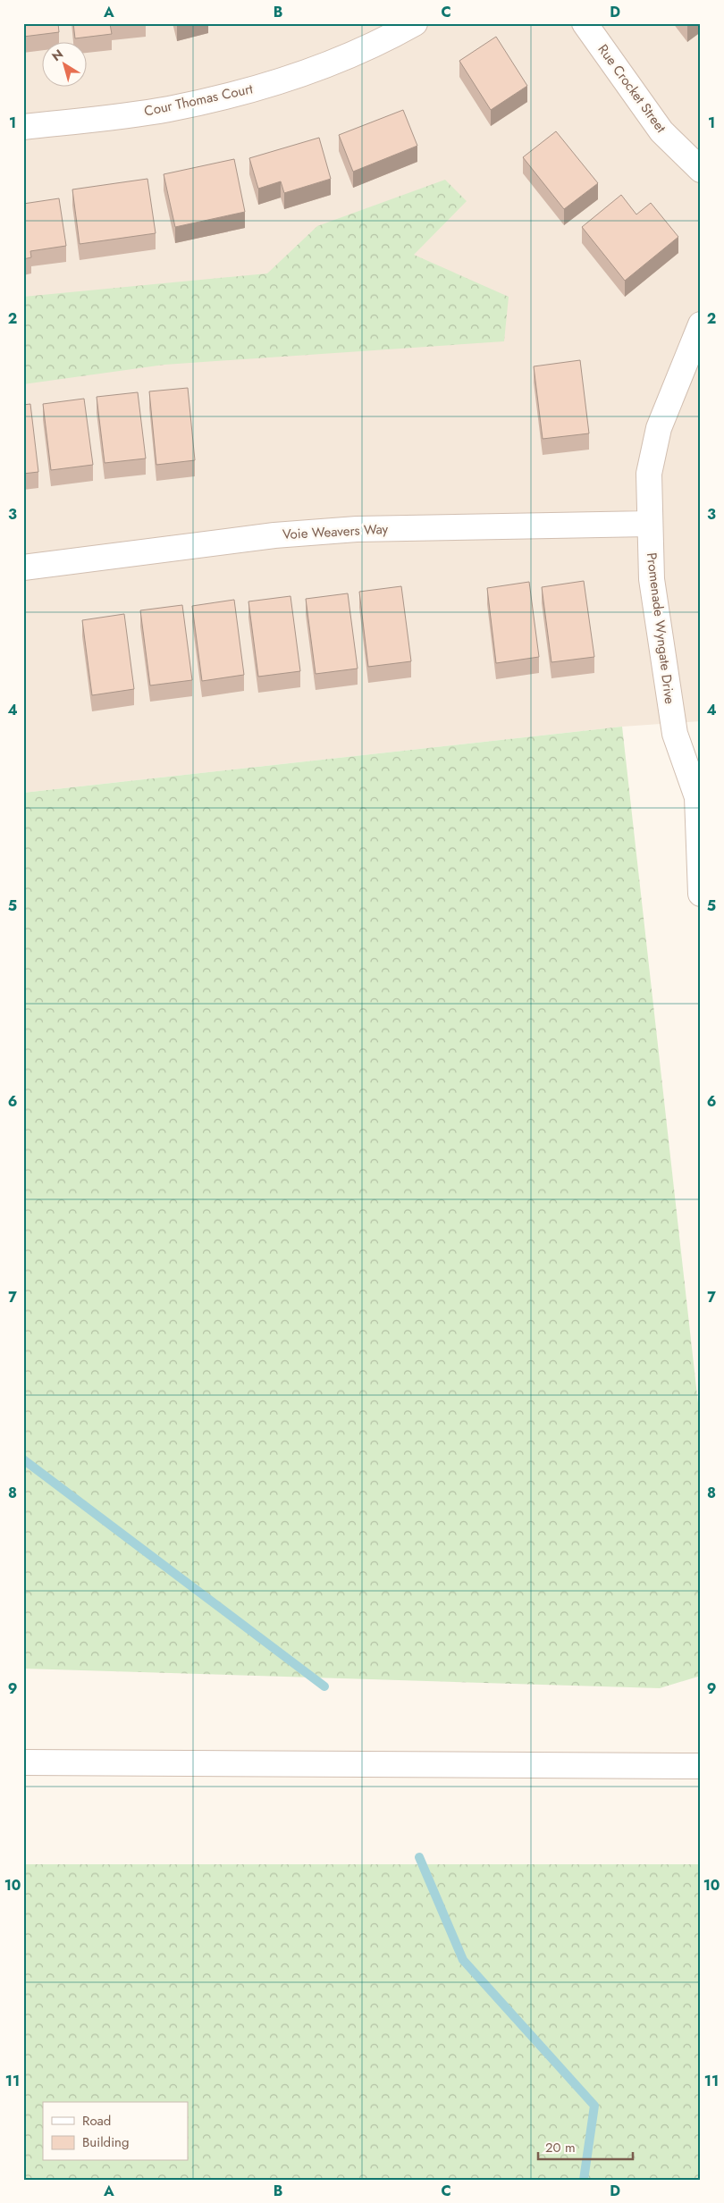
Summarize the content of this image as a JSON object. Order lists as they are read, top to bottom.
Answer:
{
  "streets": {
    "street": [
      "Rue Crocket Street",
      "Cour Thomas Court",
      "Voie Weavers Way",
      "Promenade Wyngate Drive"
    ]
  },
  "crossings": [
    ["Voie Weavers Way", "Promenade Wyngate Drive"]
  ],
  "legend": ["Road", "Building"],
  "scale_bar": "20 m",
  "north": "top left",
  "grid": {
    "columns": [
      "A",
      "B",
      "C",
      "D"
    ],
    "rows": [
      "1",
      "2",
      "3",
      "4",
      "5",
      "6",
      "7",
      "8",
      "9",
      "10",
      "11"
    ]
  }
}
